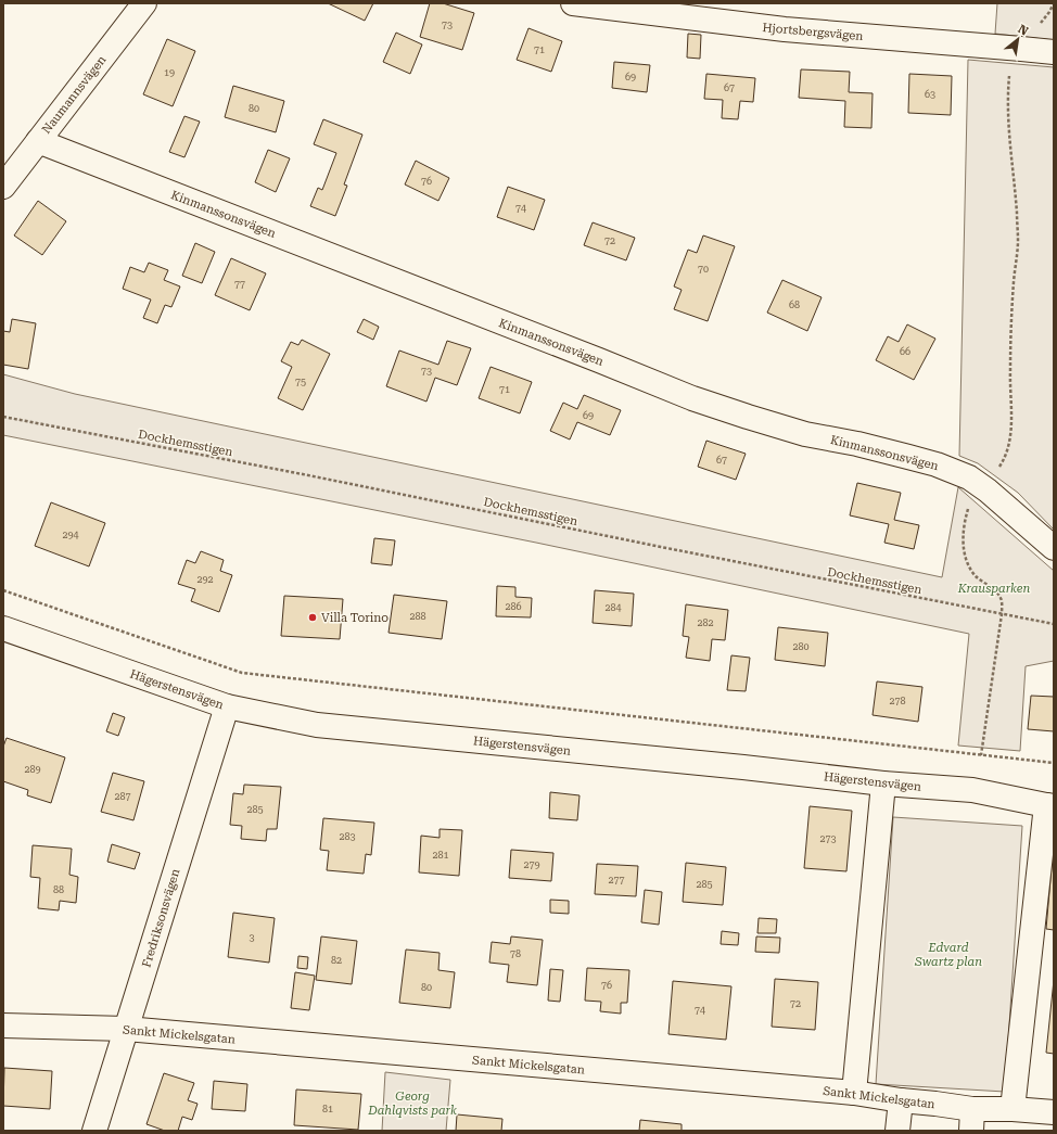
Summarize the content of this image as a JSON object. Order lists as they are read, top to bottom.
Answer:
{
  "streets": {
    "street": [
      "Hjortsbergsvägen",
      "Naumannsvägen",
      "Kinmanssonsvägen",
      "Hägerstensvägen",
      "Fredriksonsvägen",
      "Sankt Mickelsgatan"
    ],
    "path": ["Dockhemsstigen"]
  },
  "crossings": [
    ["Naumannsvägen", "Kinmanssonsvägen"],
    ["Hägerstensvägen", "Fredriksonsvägen"],
    ["Fredriksonsvägen", "Sankt Mickelsgatan"]
  ],
  "parks": ["Krausparken", "Edvard Swartz plan", "Georg Dahlqvists park"],
  "places": ["Villa Torino"],
  "house_numbers": [
    "73",
    "71",
    "19",
    "69",
    "67",
    "63",
    "80",
    "76",
    "74",
    "72",
    "70",
    "77",
    "68",
    "66",
    "73",
    "75",
    "71",
    "69",
    "67",
    "294",
    "292",
    "286",
    "284",
    "288",
    "282",
    "280",
    "278",
    "289",
    "287",
    "285",
    "283",
    "273",
    "281",
    "279",
    "277",
    "285",
    "88",
    "3",
    "78",
    "82",
    "76",
    "80",
    "72",
    "74",
    "81"
  ],
  "north": "top right"
}
